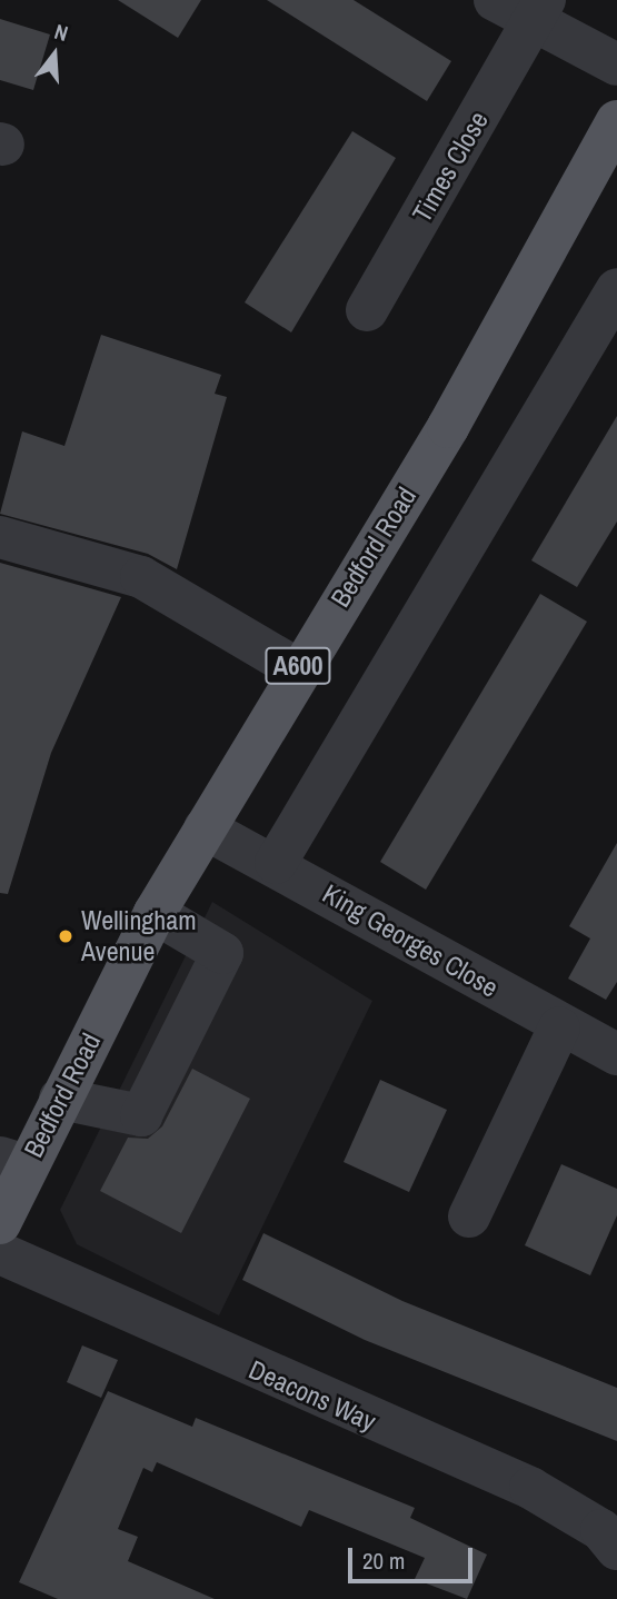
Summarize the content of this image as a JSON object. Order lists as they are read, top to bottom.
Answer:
{
  "streets": {
    "main road": ["Bedford Road", "A600"],
    "street": ["Times Close", "King Georges Close", "Deacons Way"]
  },
  "crossings": [
    ["Bedford Road", "King Georges Close"]
  ],
  "places": ["Wellingham Avenue"],
  "scale_bar": "20 m",
  "north": "top"
}
